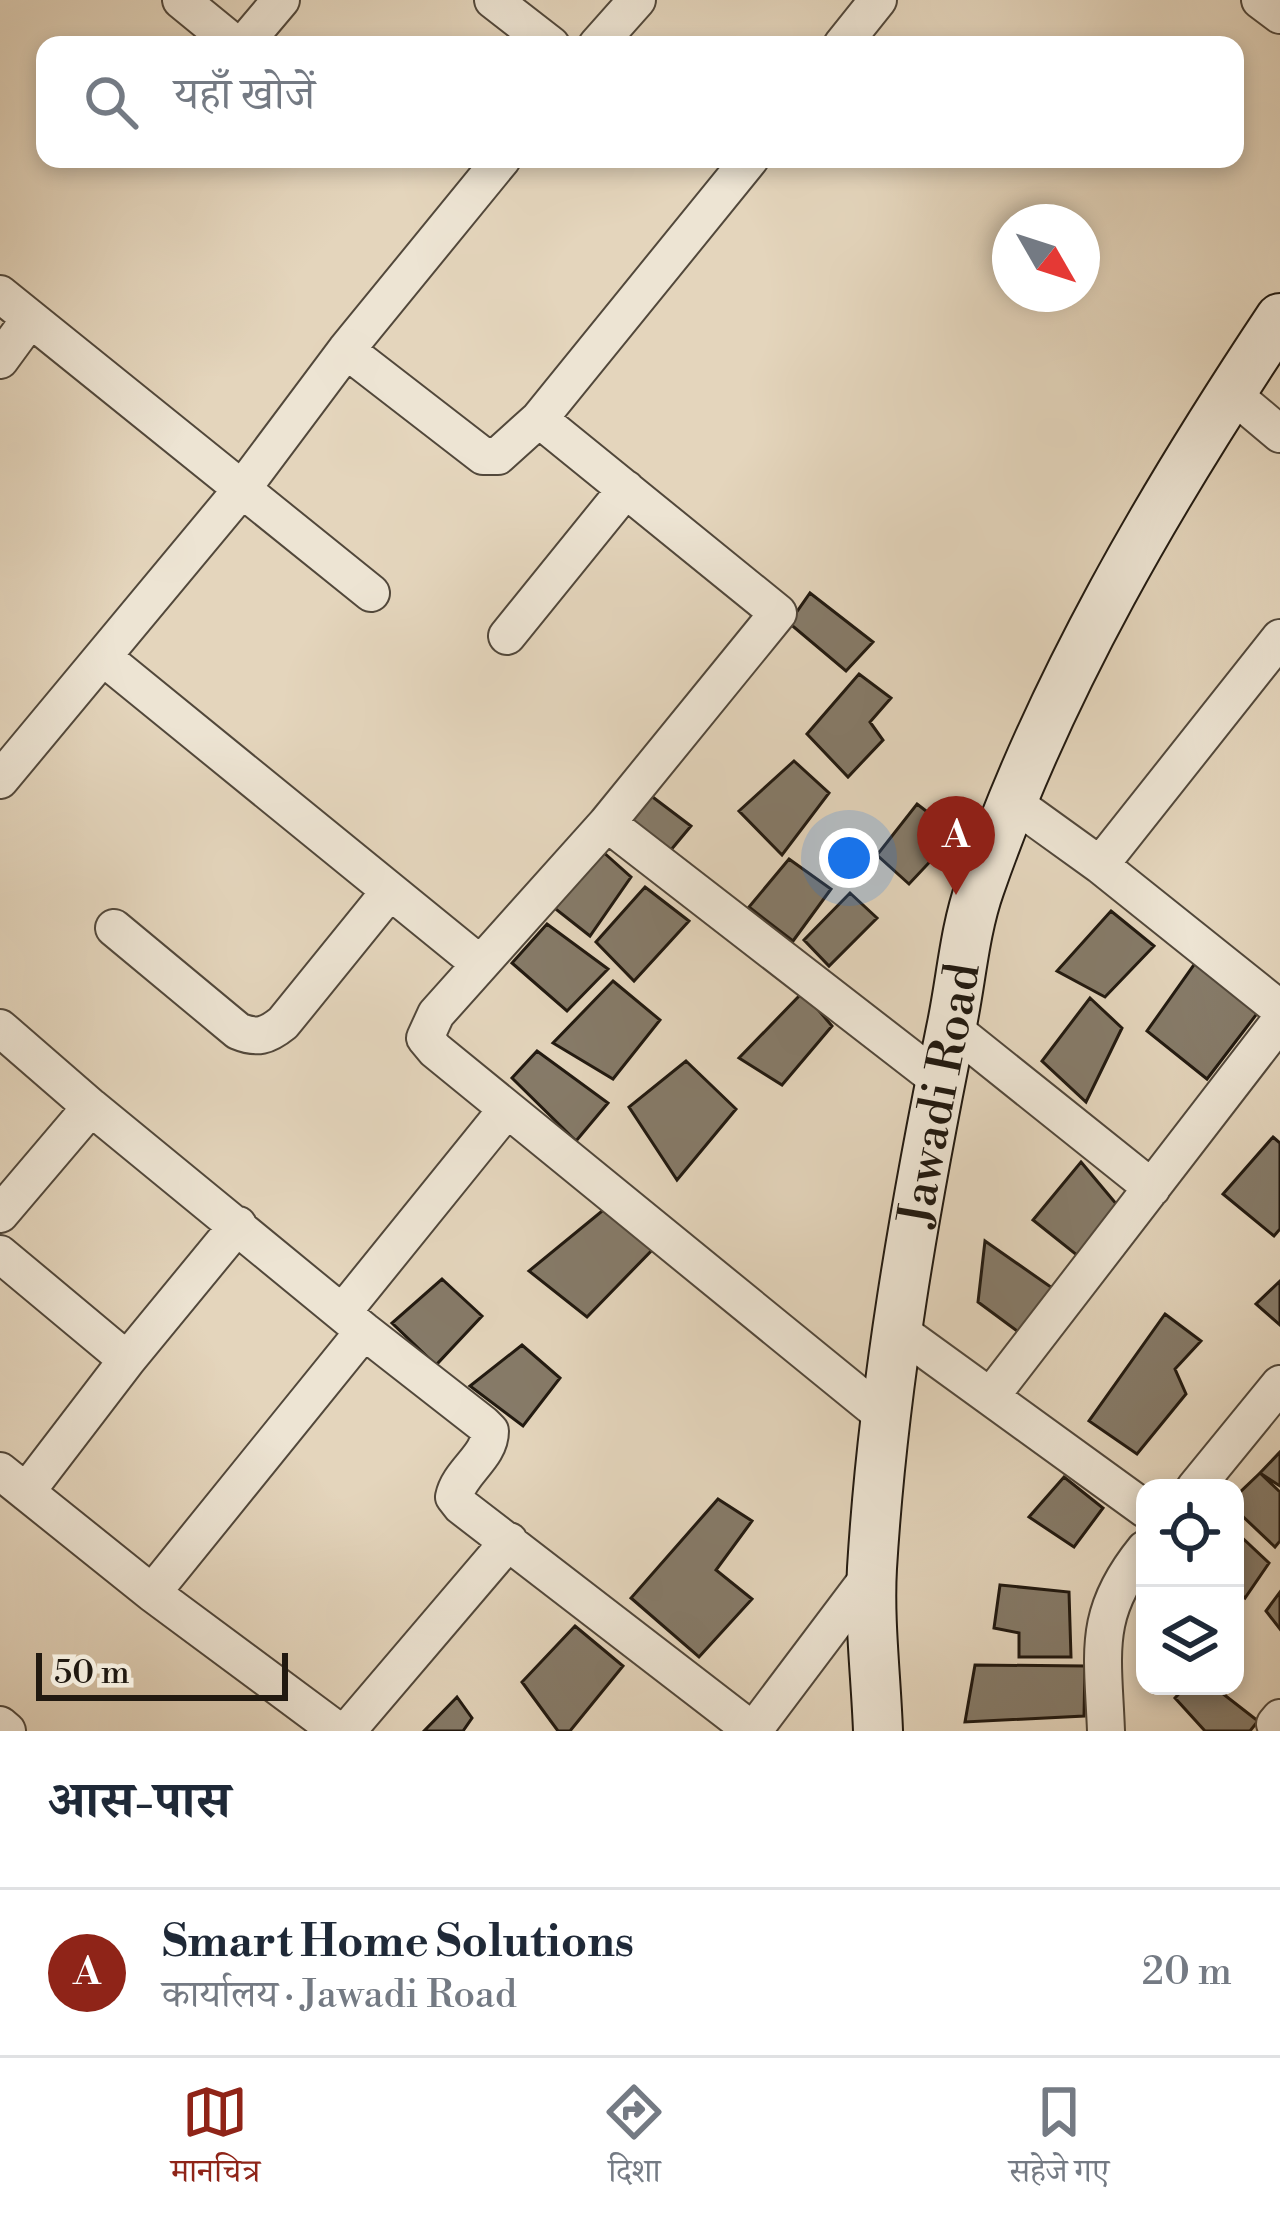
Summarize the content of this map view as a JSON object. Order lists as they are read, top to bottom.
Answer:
{
  "streets": {
    "street": ["Jawadi Road"]
  },
  "scale_bar": "50 m",
  "north": "bottom right",
  "page": {
    "search": "यहाँ खोजें",
    "pins": "A",
    "scale": "50 m",
    "heading": "आस-पास",
    "list": [
      {
        "mark": "A",
        "name": "Smart Home Solutions",
        "note": "कार्यालय · Jawadi Road",
        "value": "20 m"
      }
    ],
    "nav": ["मानचित्र", "दिशा", "सहेजे गए"]
  }
}
